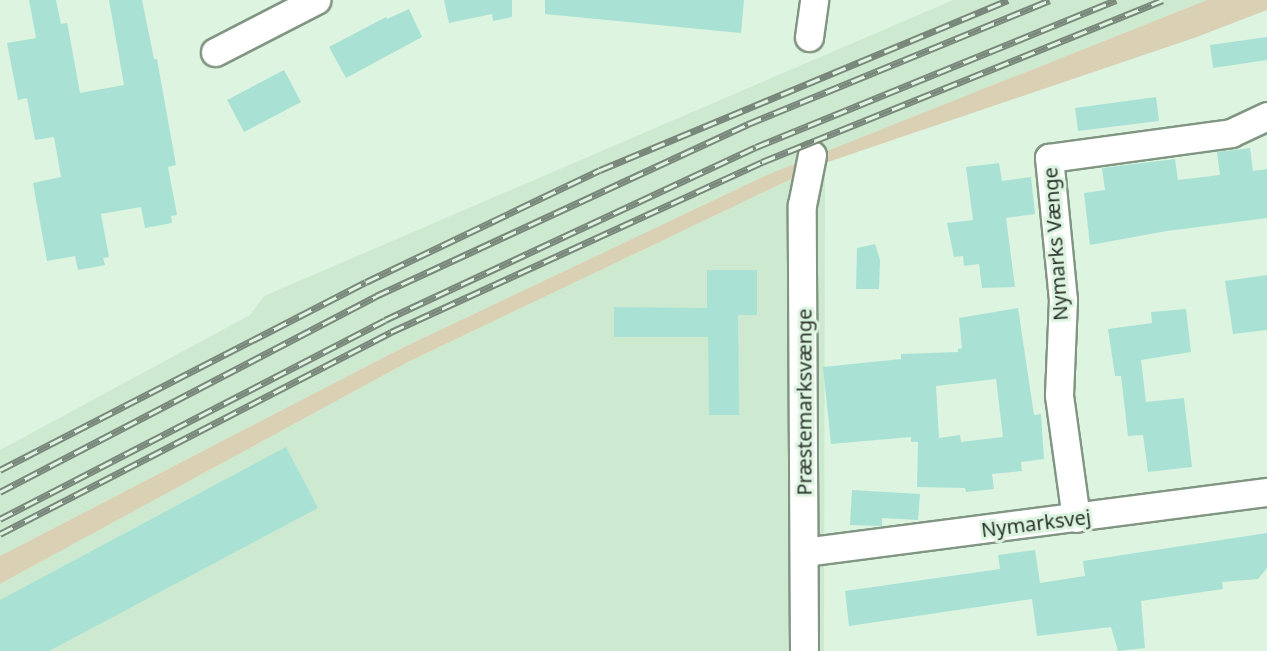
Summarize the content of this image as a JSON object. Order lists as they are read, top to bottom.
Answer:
{
  "streets": {
    "street": ["Nymarks Vænge", "Præstemarksvænge", "Nymarksvej"]
  },
  "crossings": [
    ["Nymarks Vænge", "Nymarksvej"],
    ["Præstemarksvænge", "Nymarksvej"]
  ]
}
